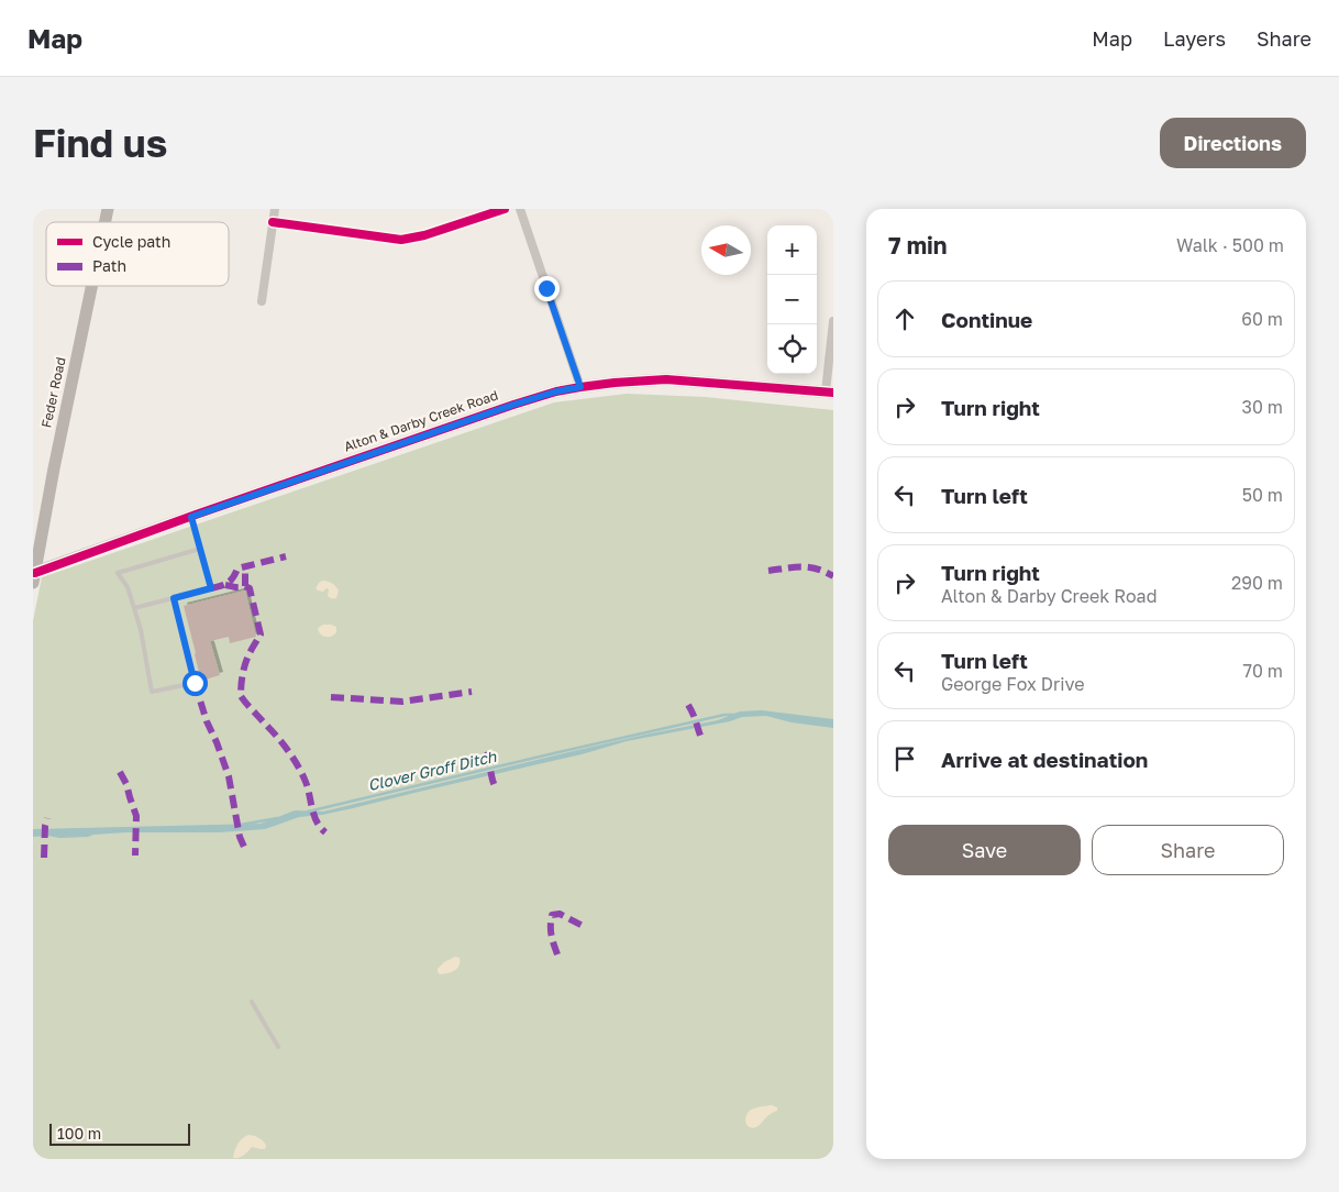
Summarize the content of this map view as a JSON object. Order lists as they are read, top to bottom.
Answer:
{
  "streets": {
    "street": ["Feder Road", "Alton & Darby Creek Road"]
  },
  "crossings": [
    ["Feder Road", "Alton & Darby Creek Road"]
  ],
  "water": ["Clover Groff Ditch"],
  "legend": ["Cycle path", "Path"],
  "scale_bar": "100 m",
  "north": "left",
  "page": {
    "header": "Map",
    "nav": ["Map", "Layers", "Share"],
    "buttons": [
      "Directions",
      ["Save", "Share"]
    ],
    "title": "Find us",
    "heading": ["7 min", "Walk · 500 m"],
    "map_buttons": ["+", "−"],
    "list": [
      ["Continue", "60 m"],
      ["Turn right", "30 m"],
      ["Turn left", "50 m"],
      ["Turn right", "Alton & Darby Creek Road", "290 m"],
      ["Turn left", "George Fox Drive", "70 m"],
      "Arrive at destination"
    ],
    "scale": "100 m"
  }
}
